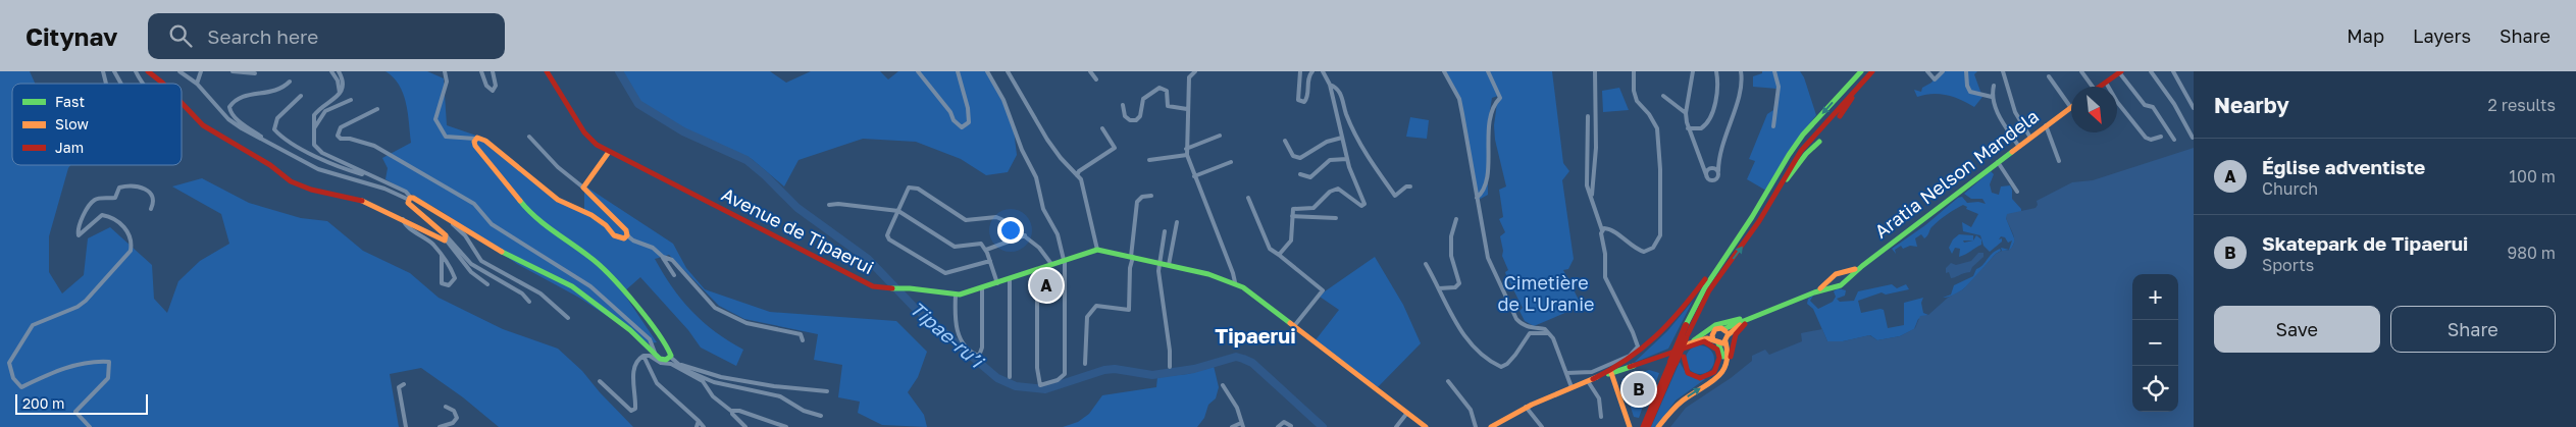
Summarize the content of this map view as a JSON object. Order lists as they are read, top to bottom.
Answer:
{
  "streets": {
    "main road": ["Aratia Nelson Mandela", "Avenue de Tipaerui"]
  },
  "districts": ["Tipaerui"],
  "water": ["Tipae-ru’i"],
  "parks": ["Cimetière de L'Uranie"],
  "legend": ["Fast", "Slow", "Jam"],
  "scale_bar": "200 m",
  "north": "bottom right",
  "page": {
    "header": "Citynav",
    "search": "Search here",
    "nav": ["Map", "Layers", "Share"],
    "heading": ["Nearby", "2 results"],
    "list": [
      {
        "mark": "A",
        "name": "Église adventiste",
        "note": "Church",
        "value": "100 m"
      },
      {
        "mark": "B",
        "name": "Skatepark de Tipaerui",
        "note": "Sports",
        "value": "980 m"
      }
    ],
    "pins": ["A", "B"],
    "map_buttons": ["+", "−"],
    "buttons": ["Save", "Share"],
    "scale": "200 m"
  }
}
